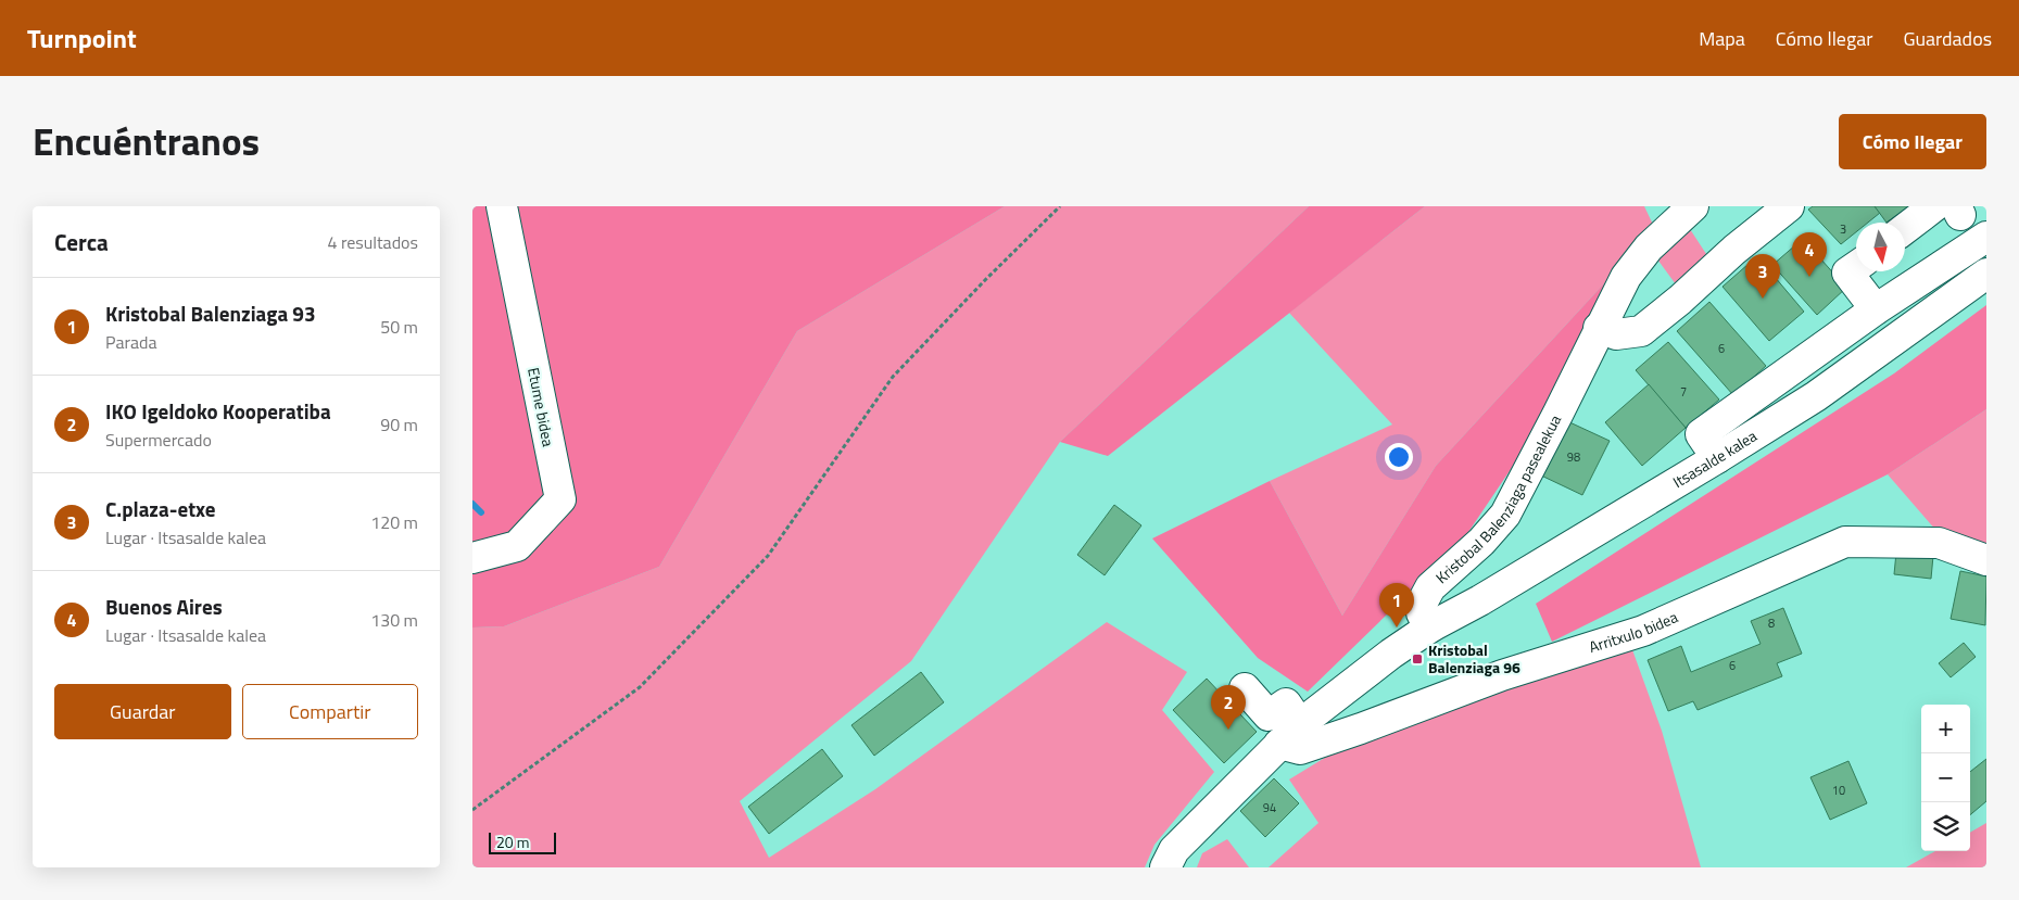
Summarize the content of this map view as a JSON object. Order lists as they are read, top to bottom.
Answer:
{
  "streets": {
    "street": [
      "Etume bidea",
      "Itsasalde kalea",
      "Kristobal Balenziaga pasealekua",
      "Arritxulo bidea"
    ]
  },
  "crossings": [
    ["Itsasalde kalea", "Kristobal Balenziaga pasealekua"]
  ],
  "places": {
    "transit": ["Kristobal Balenziaga 96"]
  },
  "house_numbers": [
    "3",
    "6",
    "7",
    "98",
    "8",
    "6",
    "10",
    "94"
  ],
  "scale_bar": "20 m",
  "north": "bottom",
  "page": {
    "header": "Turnpoint",
    "nav": ["Mapa", "Cómo llegar", "Guardados"],
    "title": "Encuéntranos",
    "buttons": [
      "Cómo llegar",
      ["Guardar", "Compartir"]
    ],
    "heading": ["Cerca", "4 resultados"],
    "pins": [
      "4",
      "3",
      "1",
      "2"
    ],
    "list": [
      {
        "mark": "1",
        "name": "Kristobal Balenziaga 93",
        "note": "Parada",
        "value": "50 m"
      },
      {
        "mark": "2",
        "name": "IKO Igeldoko Kooperatiba",
        "note": "Supermercado",
        "value": "90 m"
      },
      {
        "mark": "3",
        "name": "C.plaza-etxe",
        "note": "Lugar · Itsasalde kalea",
        "value": "120 m"
      },
      {
        "mark": "4",
        "name": "Buenos Aires",
        "note": "Lugar · Itsasalde kalea",
        "value": "130 m"
      }
    ],
    "map_buttons": ["+", "−"],
    "scale": "20 m"
  }
}
